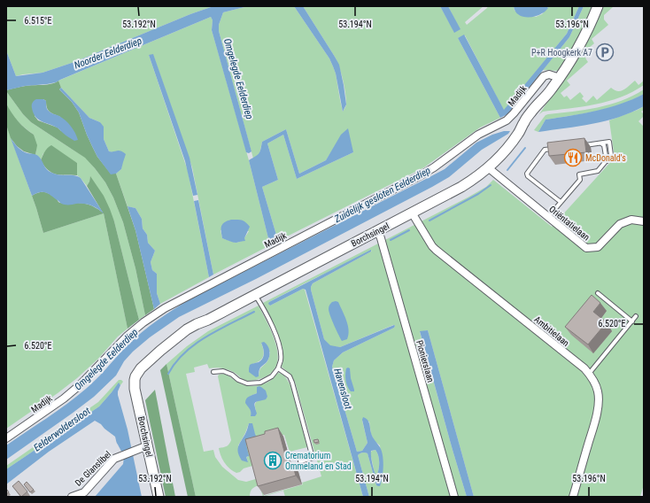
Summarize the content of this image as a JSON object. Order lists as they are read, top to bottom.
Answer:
{
  "streets": {
    "main road": ["Borchsingel"],
    "street": [
      "Madijk",
      "Oriëntatielaan",
      "Ambitielaan",
      "Pionierslaan",
      "De Glanslibel"
    ]
  },
  "crossings": [
    ["Madijk", "Borchsingel"],
    ["Oriëntatielaan", "Borchsingel"],
    ["Borchsingel", "Ambitielaan"],
    ["Borchsingel", "Pionierslaan"],
    ["Borchsingel", "De Glanslibel"]
  ],
  "water": [
    "Noorder Eelderdiep",
    "Omgelegde Eelderdiep",
    "Zuidelijk gesloten Eelderdiep",
    "Havensloot",
    "Eelderwoldersloot"
  ],
  "places": {
    "parking": ["P+R Hoogkerk A7"],
    "restaurant": ["McDonald's"],
    "building": ["Crematorium Ommeland en Stad"]
  },
  "coordinates": [
    "6.515°E",
    "53.192°N",
    "53.194°N",
    "53.196°N",
    "6.520°E"
  ]
}
